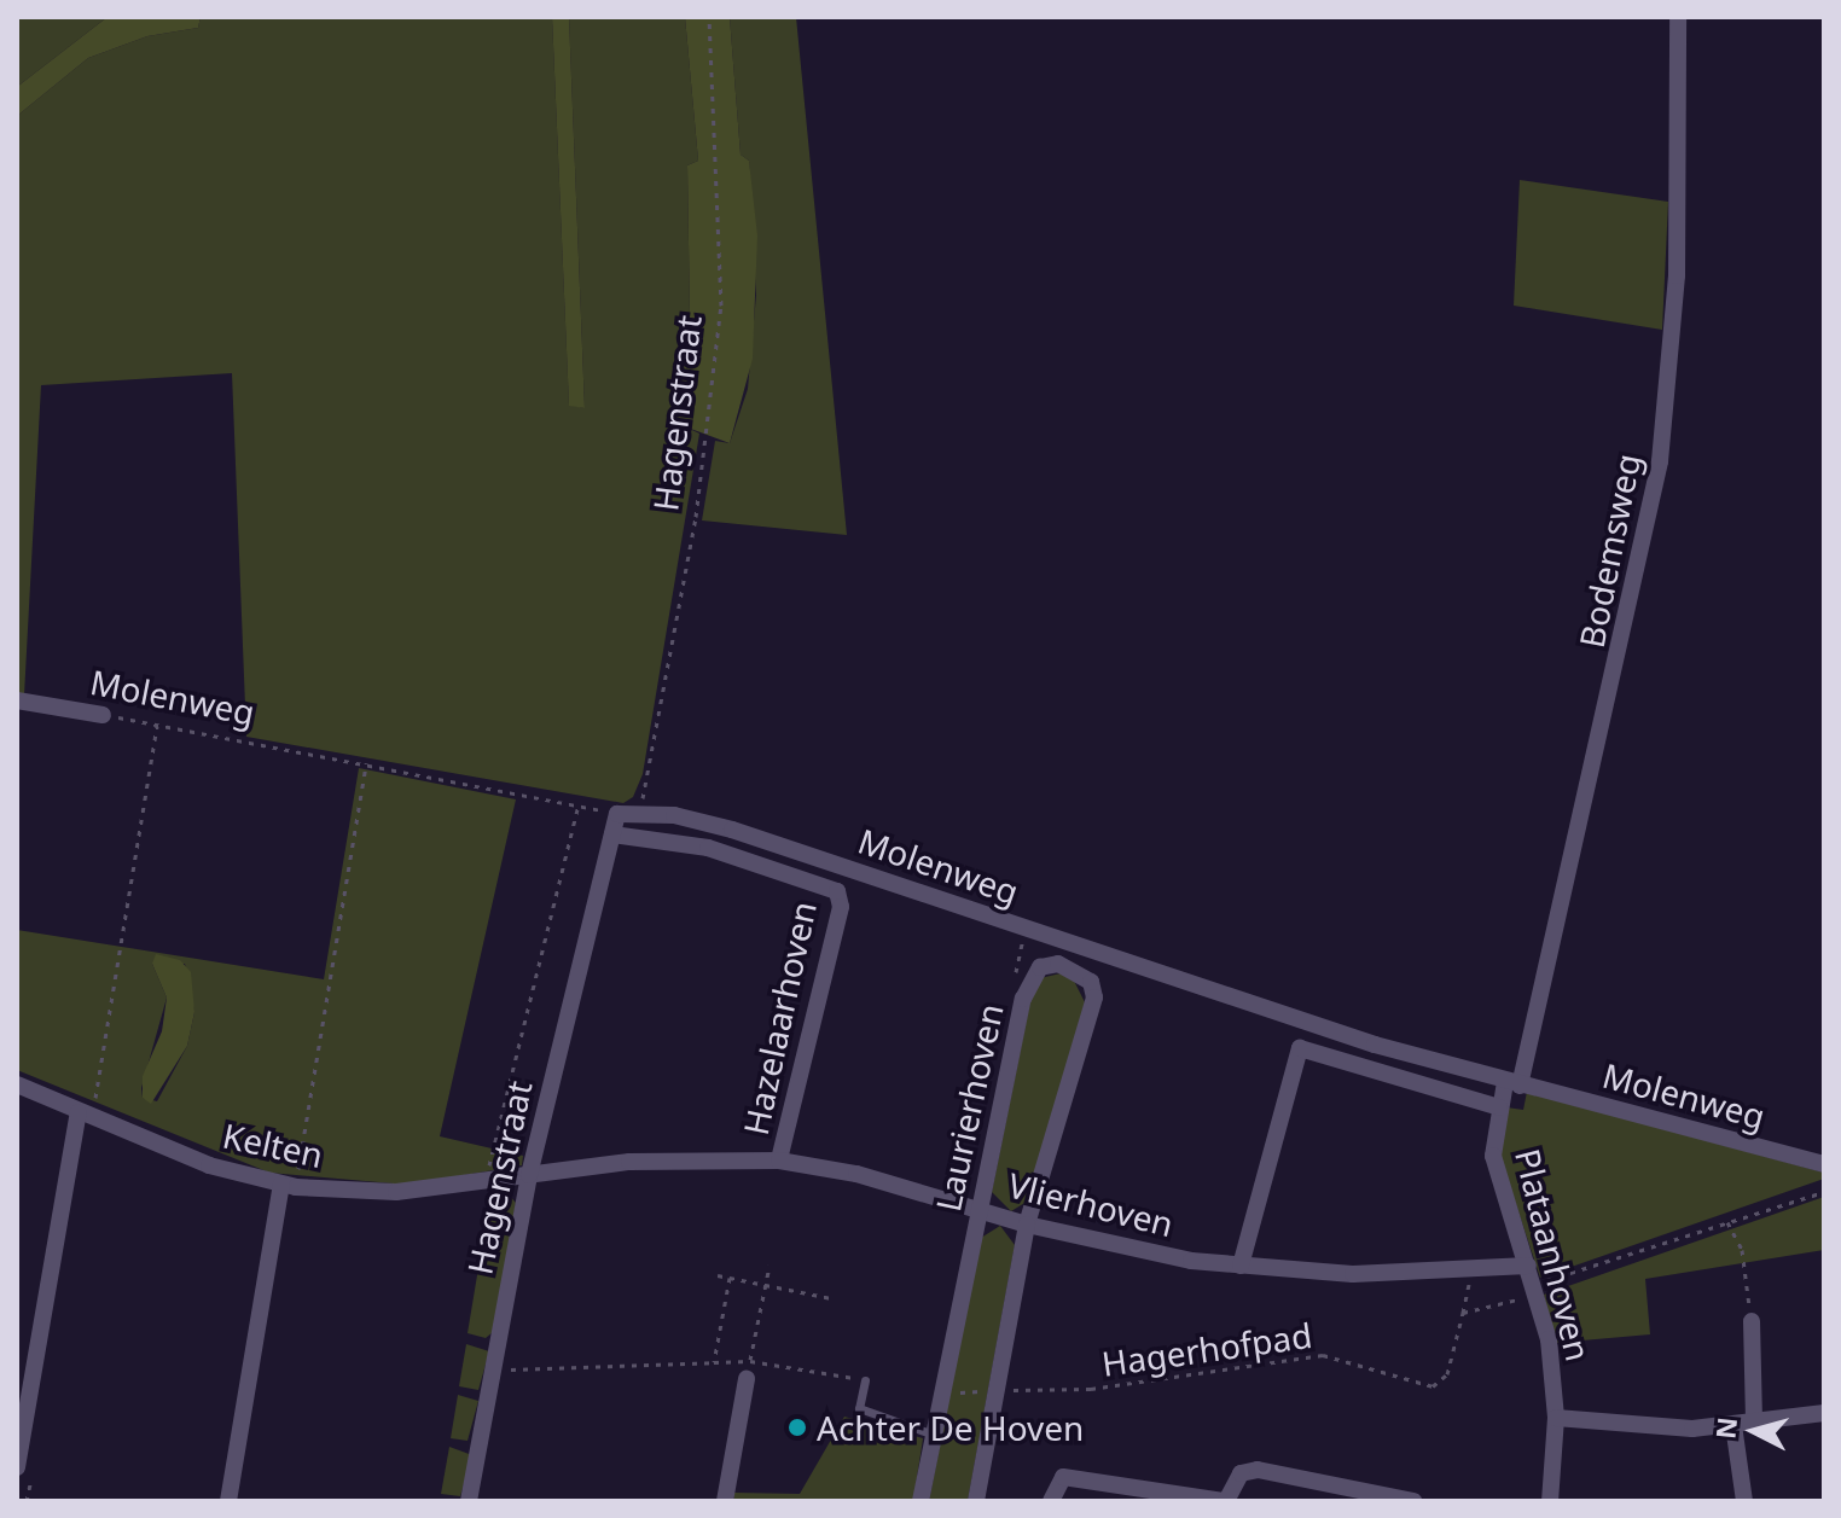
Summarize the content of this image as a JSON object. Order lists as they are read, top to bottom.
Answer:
{
  "streets": {
    "street": [
      "Hagenstraat",
      "Bodemsweg",
      "Molenweg",
      "Hazelaarhoven",
      "Laurierhoven",
      "Kelten",
      "Vlierhoven",
      "Plataanhoven"
    ],
    "path": ["Hagerhofpad"]
  },
  "crossings": [
    ["Hagenstraat", "Molenweg"],
    ["Hagenstraat", "Hazelaarhoven"],
    ["Hagenstraat", "Kelten"],
    ["Hagenstraat", "Vlierhoven"],
    ["Bodemsweg", "Molenweg"],
    ["Bodemsweg", "Plataanhoven"],
    ["Molenweg", "Plataanhoven"],
    ["Hazelaarhoven", "Vlierhoven"],
    ["Laurierhoven", "Vlierhoven"],
    ["Laurierhoven", "Hagerhofpad"],
    ["Kelten", "Vlierhoven"],
    ["Vlierhoven", "Plataanhoven"],
    ["Plataanhoven", "Hagerhofpad"]
  ],
  "places": ["Achter De Hoven"],
  "north": "left"
}
